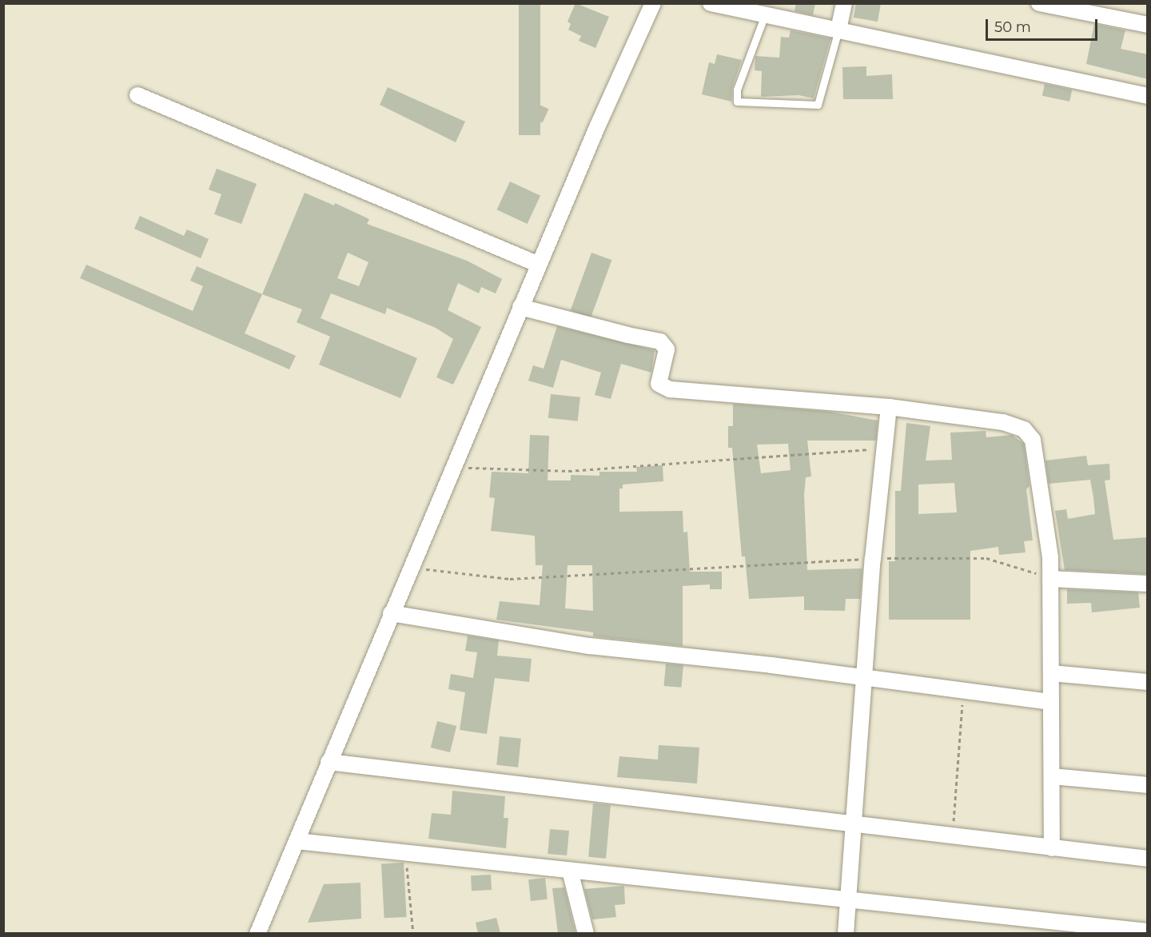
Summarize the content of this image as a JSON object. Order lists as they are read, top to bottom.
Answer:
{
  "scale_bar": "50 m"
}
